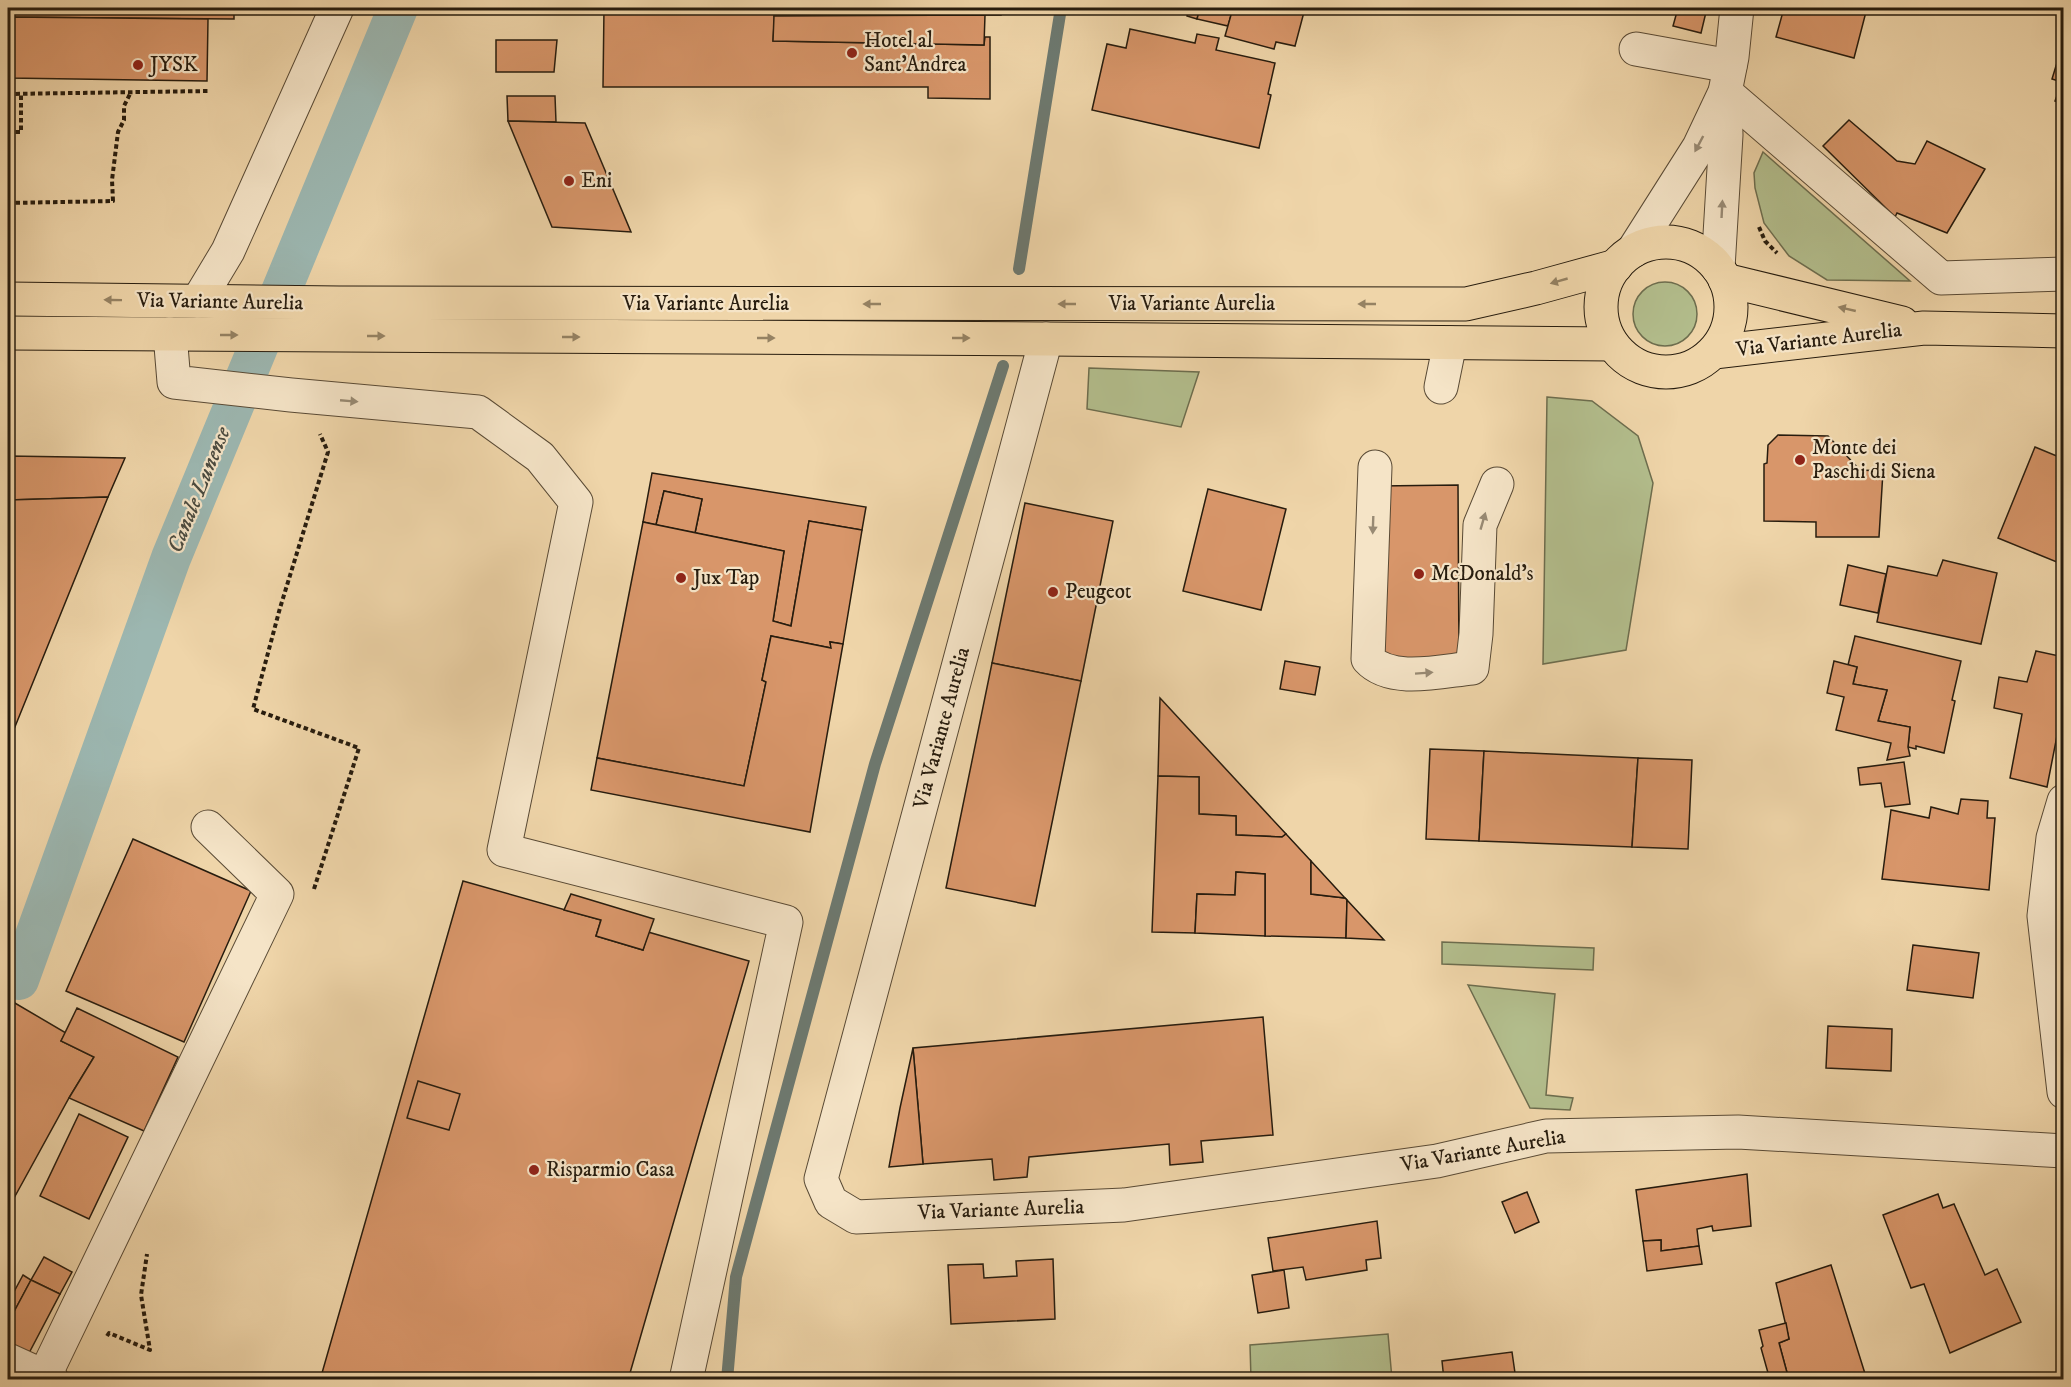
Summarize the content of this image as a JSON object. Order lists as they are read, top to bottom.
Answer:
{
  "streets": {
    "main road": ["Via Variante Aurelia"]
  },
  "water": ["Canale Lunense"],
  "places": [
    "Hotel al Sant'Andrea",
    "JYSK",
    "Eni",
    "Monte dei Paschi di Siena",
    "McDonald's",
    "Jux Tap",
    "Peugeot",
    "Risparmio Casa"
  ]
}
